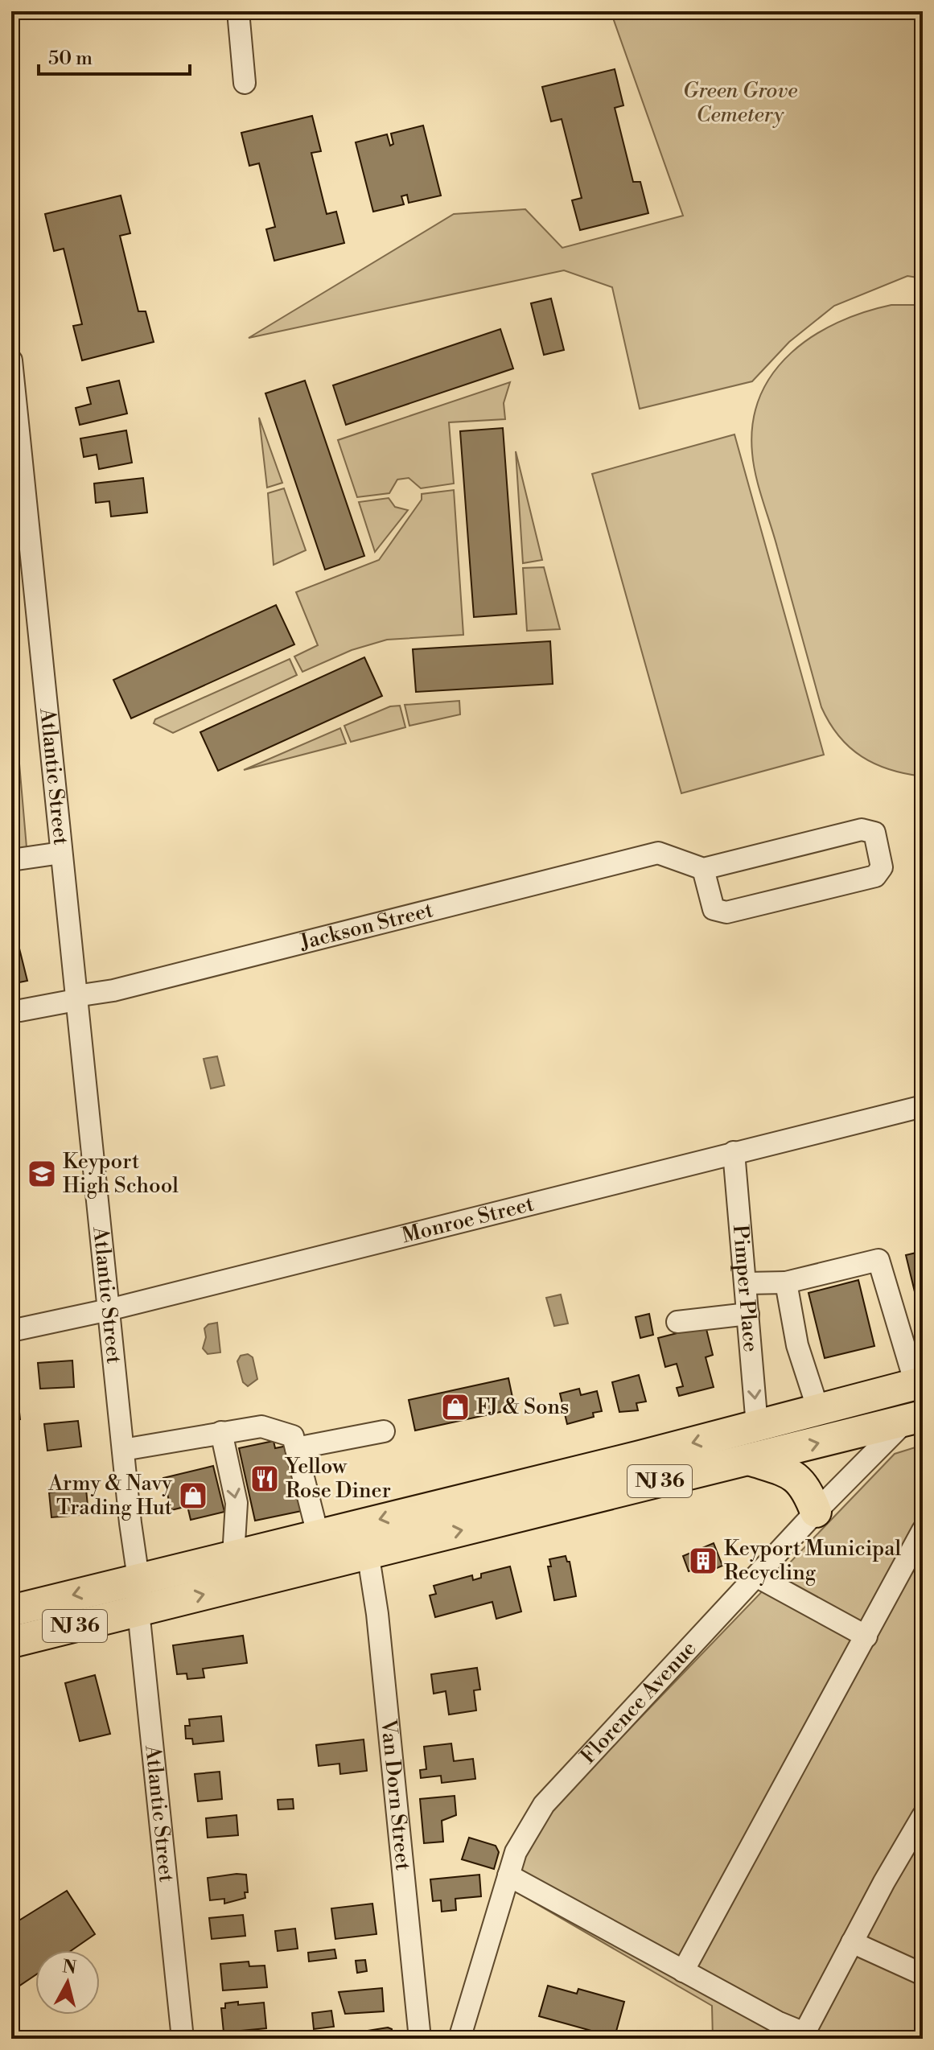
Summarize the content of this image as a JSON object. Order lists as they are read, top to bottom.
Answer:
{
  "streets": {
    "highway": ["NJ 36"],
    "street": [
      "Atlantic Street",
      "Jackson Street",
      "Monroe Street",
      "Pimper Place",
      "Florence Avenue",
      "Van Dorn Street"
    ]
  },
  "crossings": [
    ["Atlantic Street", "Jackson Street"],
    ["Atlantic Street", "Monroe Street"],
    ["Atlantic Street", "NJ 36"],
    ["Monroe Street", "Pimper Place"],
    ["Pimper Place", "NJ 36"],
    ["NJ 36", "Florence Avenue"],
    ["NJ 36", "Van Dorn Street"]
  ],
  "parks": ["Green Grove Cemetery"],
  "places": {
    "school or university": ["Keyport High School"],
    "shop": ["FJ & Sons", "Army & Navy Trading Hut"],
    "restaurant": ["Yellow Rose Diner"],
    "building": ["Keyport Municipal Recycling"]
  },
  "scale_bar": "50 m",
  "north": "top"
}
